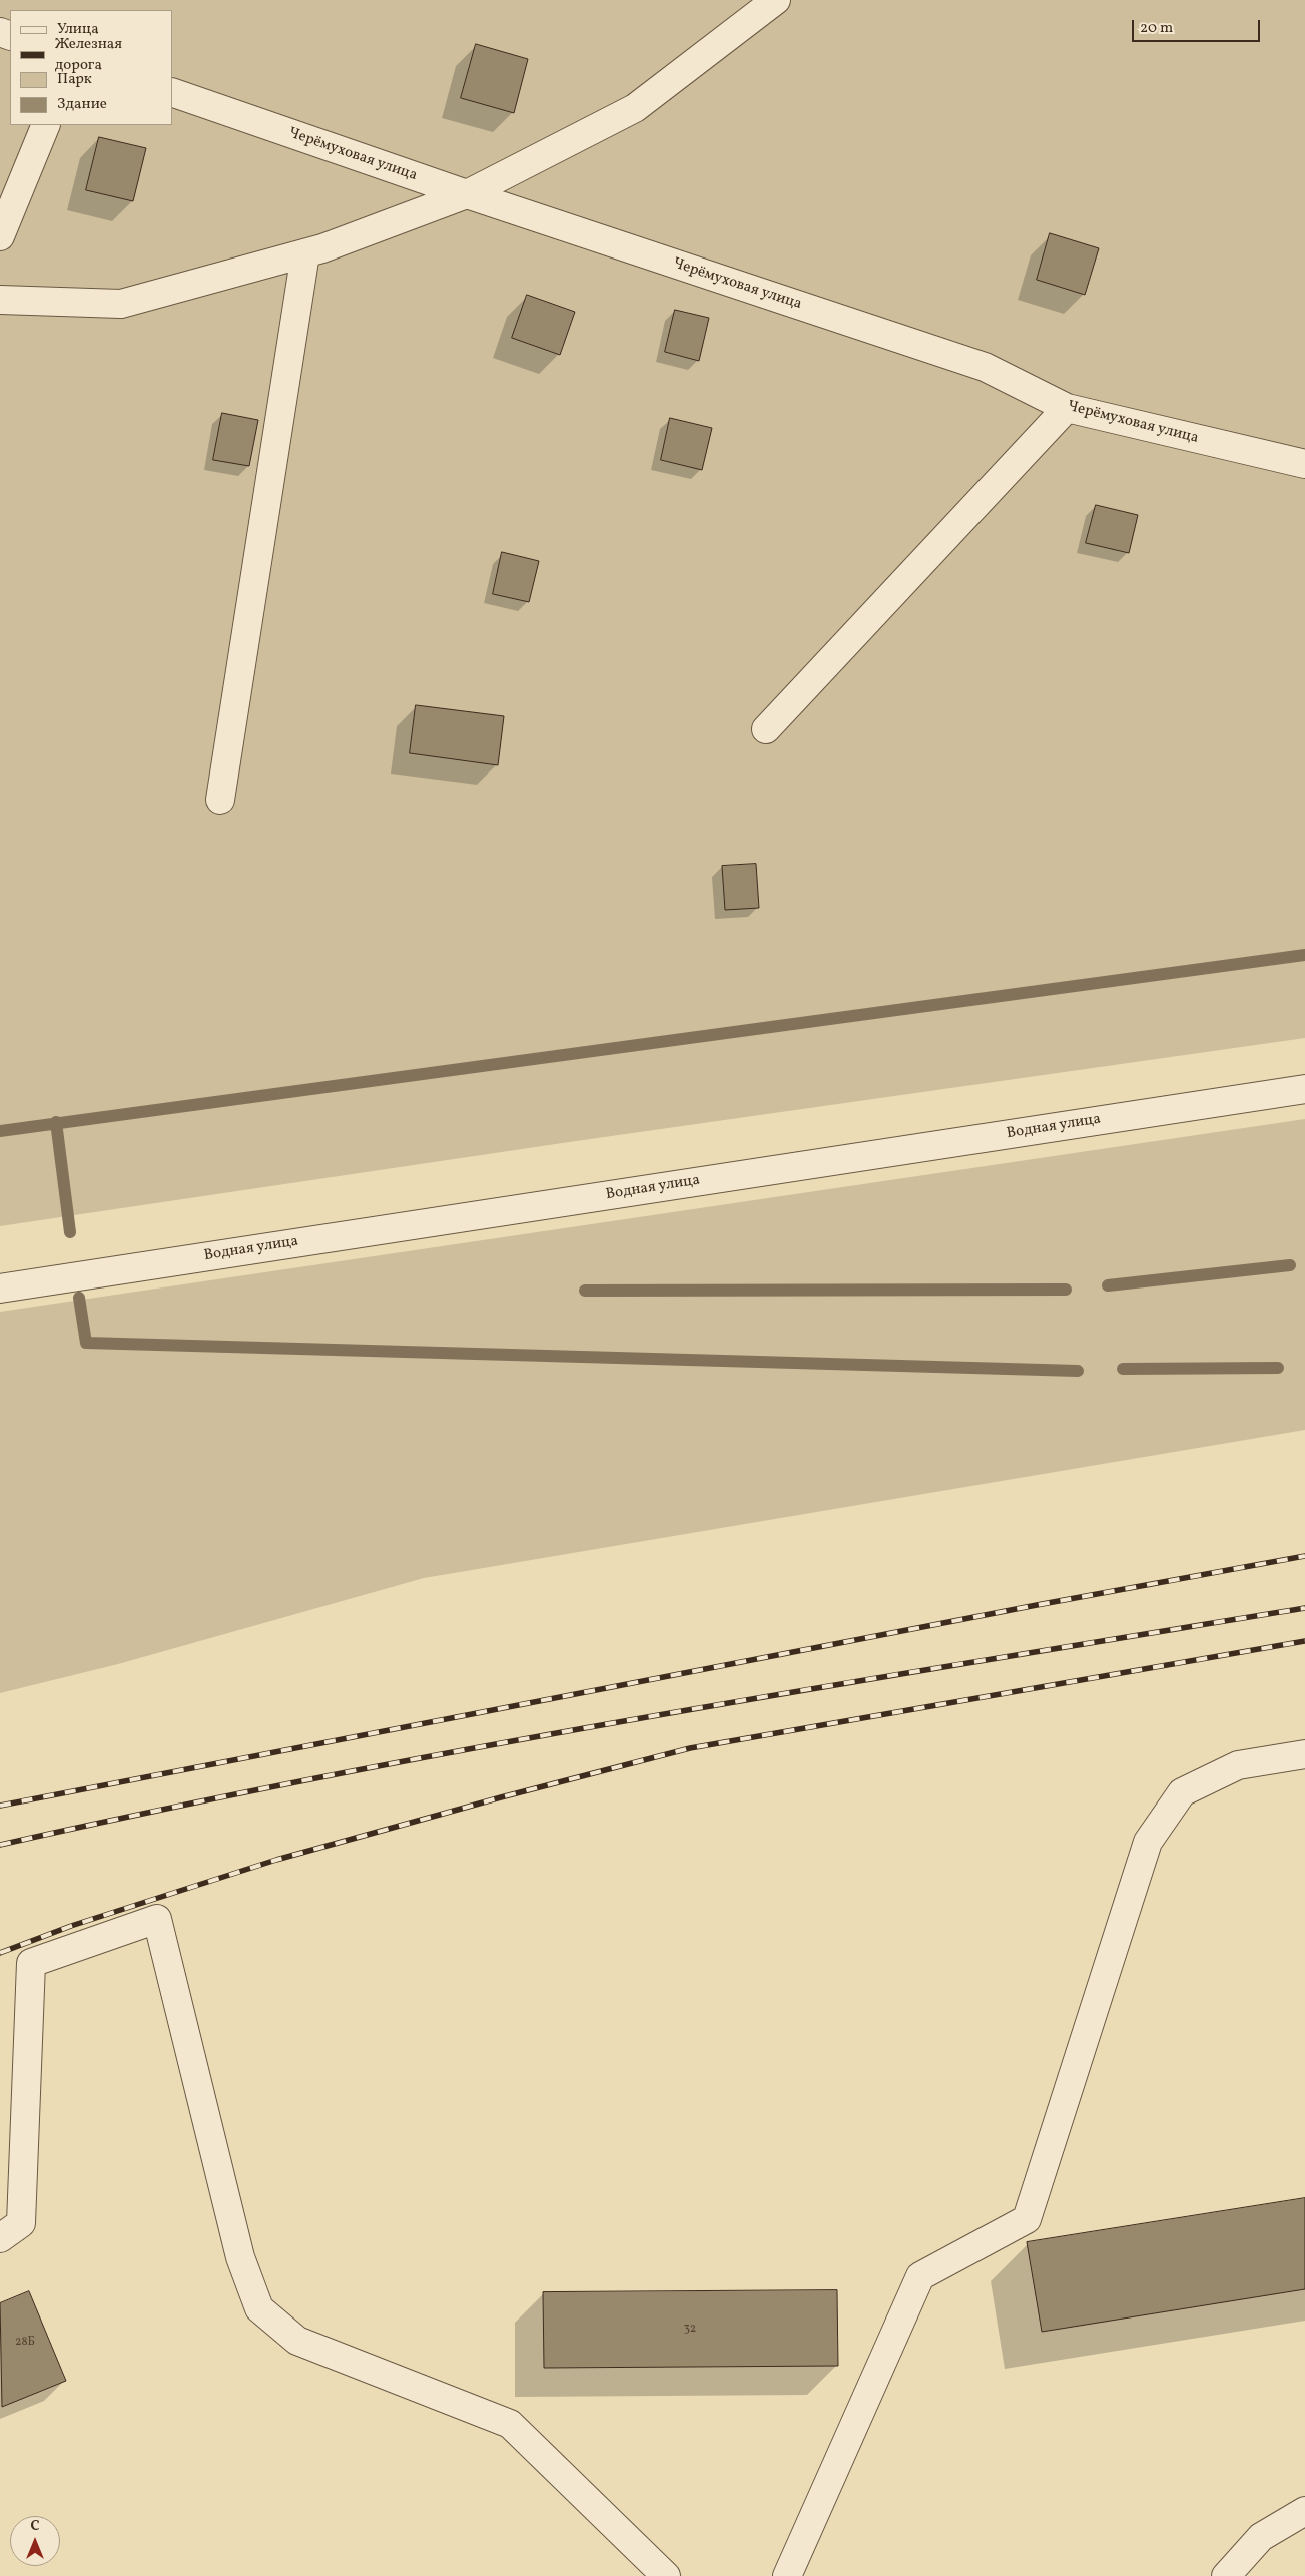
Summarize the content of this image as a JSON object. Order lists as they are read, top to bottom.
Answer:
{
  "streets": {
    "street": ["Черёмуховая улица", "Водная улица"]
  },
  "house_numbers": ["32", "28Б"],
  "legend": [
    "Улица",
    "Железная дорога",
    "Парк",
    "Здание"
  ],
  "scale_bar": "20 m",
  "north": "top"
}
